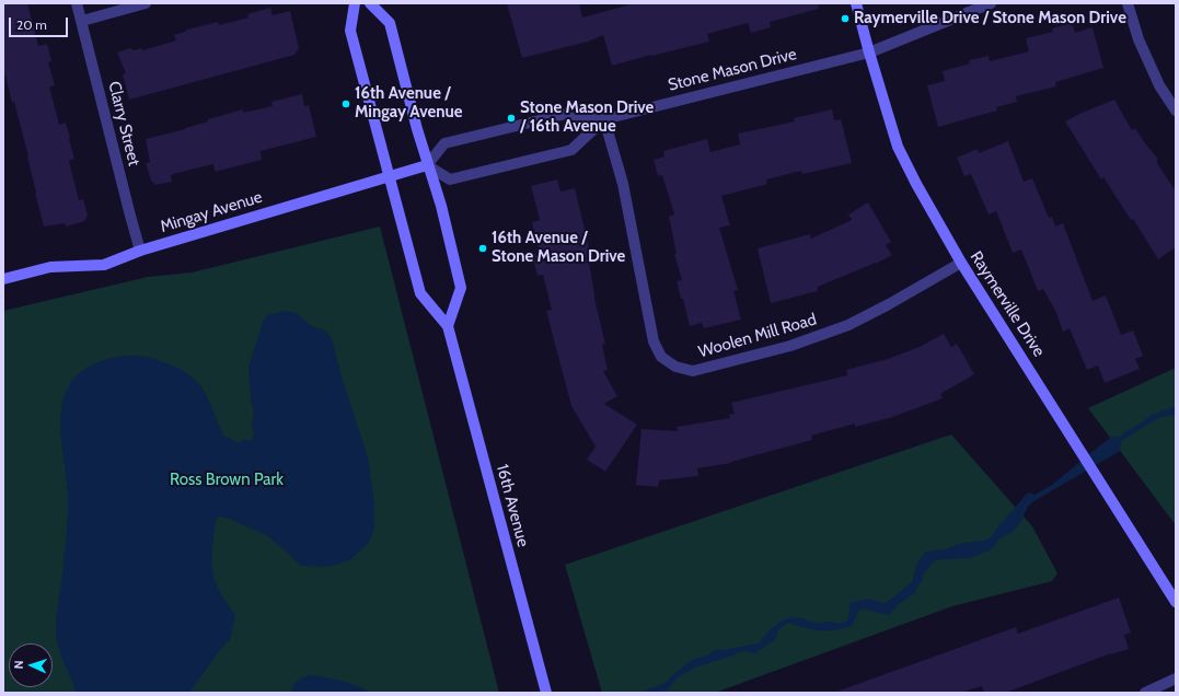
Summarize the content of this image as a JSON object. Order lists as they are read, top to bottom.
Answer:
{
  "streets": {
    "street": [
      "Stone Mason Drive",
      "Clarry Street",
      "Mingay Avenue",
      "Raymerville Drive",
      "Woolen Mill Road",
      "16th Avenue"
    ]
  },
  "crossings": [
    ["Stone Mason Drive", "Mingay Avenue"],
    ["Stone Mason Drive", "Raymerville Drive"],
    ["Stone Mason Drive", "Woolen Mill Road"],
    ["Clarry Street", "Mingay Avenue"],
    ["Mingay Avenue", "16th Avenue"],
    ["Raymerville Drive", "Woolen Mill Road"]
  ],
  "parks": ["Ross Brown Park"],
  "places": [
    "Raymerville Drive / Stone Mason Drive",
    "16th Avenue / Mingay Avenue",
    "Stone Mason Drive / 16th Avenue",
    "16th Avenue / Stone Mason Drive"
  ],
  "scale_bar": "20 m",
  "north": "left"
}
